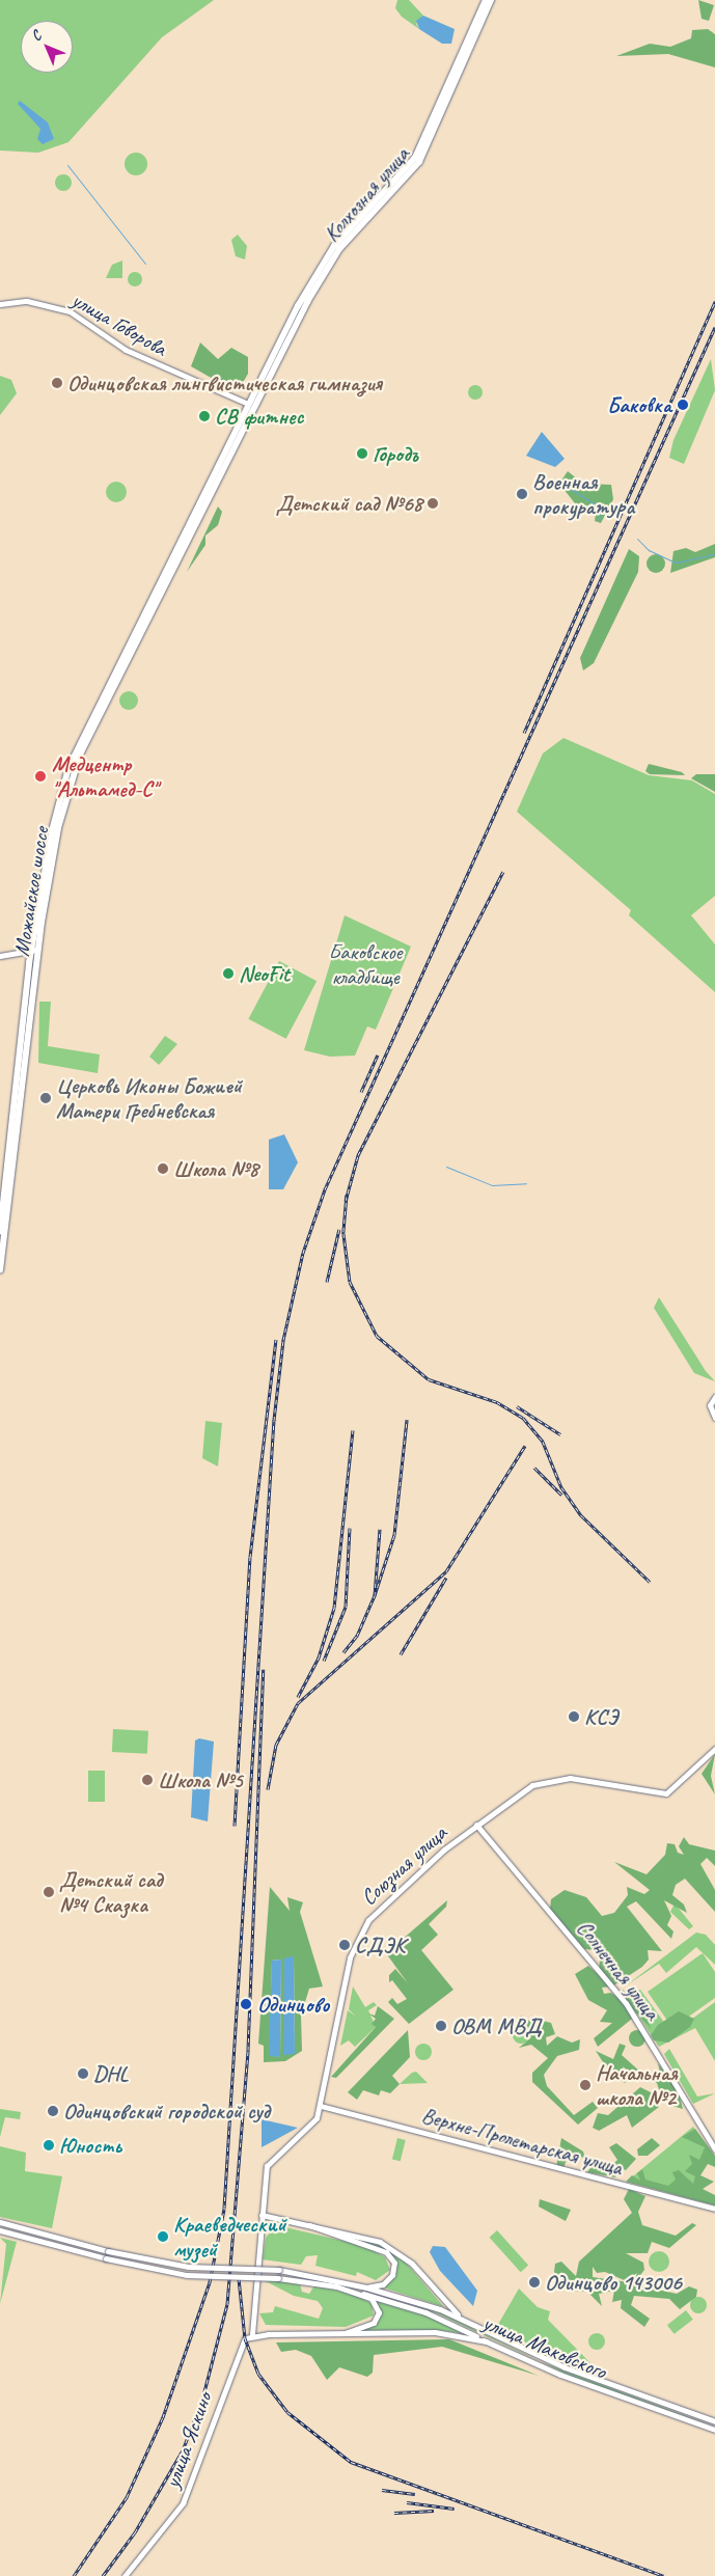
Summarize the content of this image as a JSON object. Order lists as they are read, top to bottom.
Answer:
{
  "streets": {
    "main road": ["Колхозная улица", "Можайское шоссе"],
    "street": [
      "улица Говорова",
      "Союзная улица",
      "Солнечная улица",
      "Верхне-Пролетарская улица",
      "улица Маковского",
      "улица Яскино"
    ]
  },
  "crossings": [
    ["Колхозная улица", "улица Говорова"],
    ["Колхозная улица", "Можайское шоссе"],
    ["улица Говорова", "Можайское шоссе"],
    ["Союзная улица", "Солнечная улица"],
    ["Союзная улица", "Верхне-Пролетарская улица"],
    ["Союзная улица", "улица Яскино"]
  ],
  "parks": ["Баковское кладбище"],
  "places": [
    "Одинцовская лингвистическая гимназия",
    "Баковка",
    "СВ фитнес",
    "Городъ",
    "Военная прокуратура",
    "Детский сад №68",
    "Медцентр \"Альтамед-С\"",
    "NeoFit",
    "Церковь Иконы Божией Матери Гребневская",
    "Школа №8",
    "КСЭ",
    "Школа №5",
    "Детский сад №4 Сказка",
    "СДЭК",
    "Одинцово",
    "ОВМ МВД",
    "DHL",
    "Начальная школа №2",
    "Одинцовский городской суд",
    "Юность",
    "Краеведческий музей",
    "Одинцово 143006"
  ],
  "north": "top left"
}
